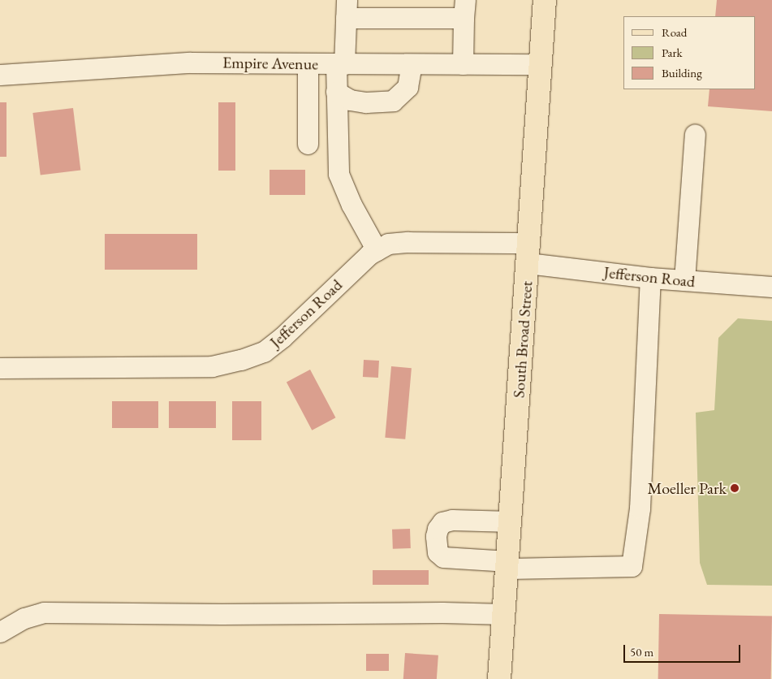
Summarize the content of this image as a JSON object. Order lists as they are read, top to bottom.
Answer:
{
  "streets": {
    "main road": ["South Broad Street"],
    "street": ["Empire Avenue", "Jefferson Road"]
  },
  "crossings": [
    ["Empire Avenue", "South Broad Street"],
    ["Jefferson Road", "South Broad Street"]
  ],
  "places": ["Moeller Park"],
  "legend": ["Road", "Park", "Building"],
  "scale_bar": "50 m"
}
